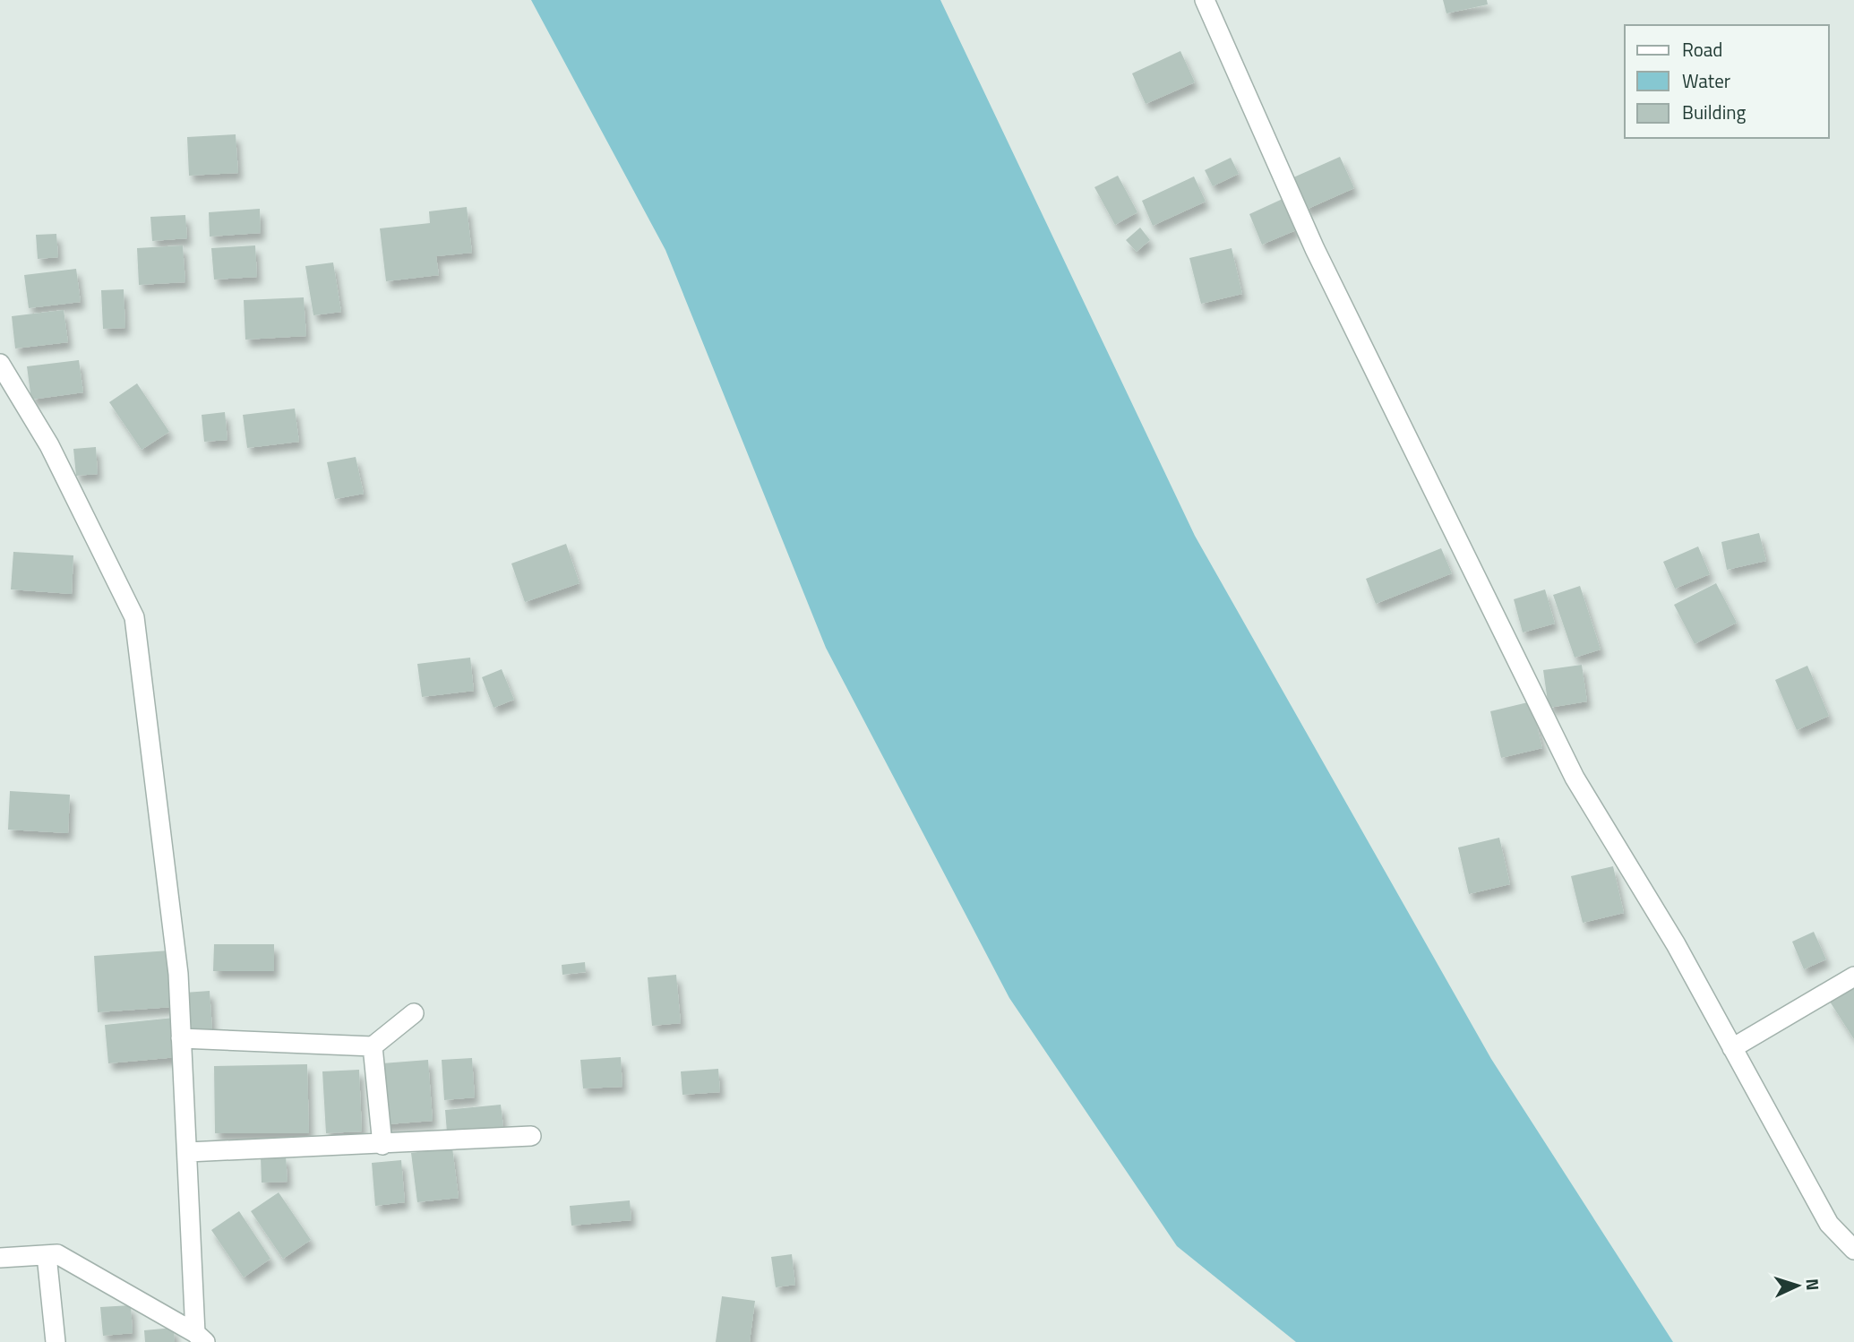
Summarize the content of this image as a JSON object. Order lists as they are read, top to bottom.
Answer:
{
  "legend": ["Road", "Water", "Building"],
  "north": "right"
}
